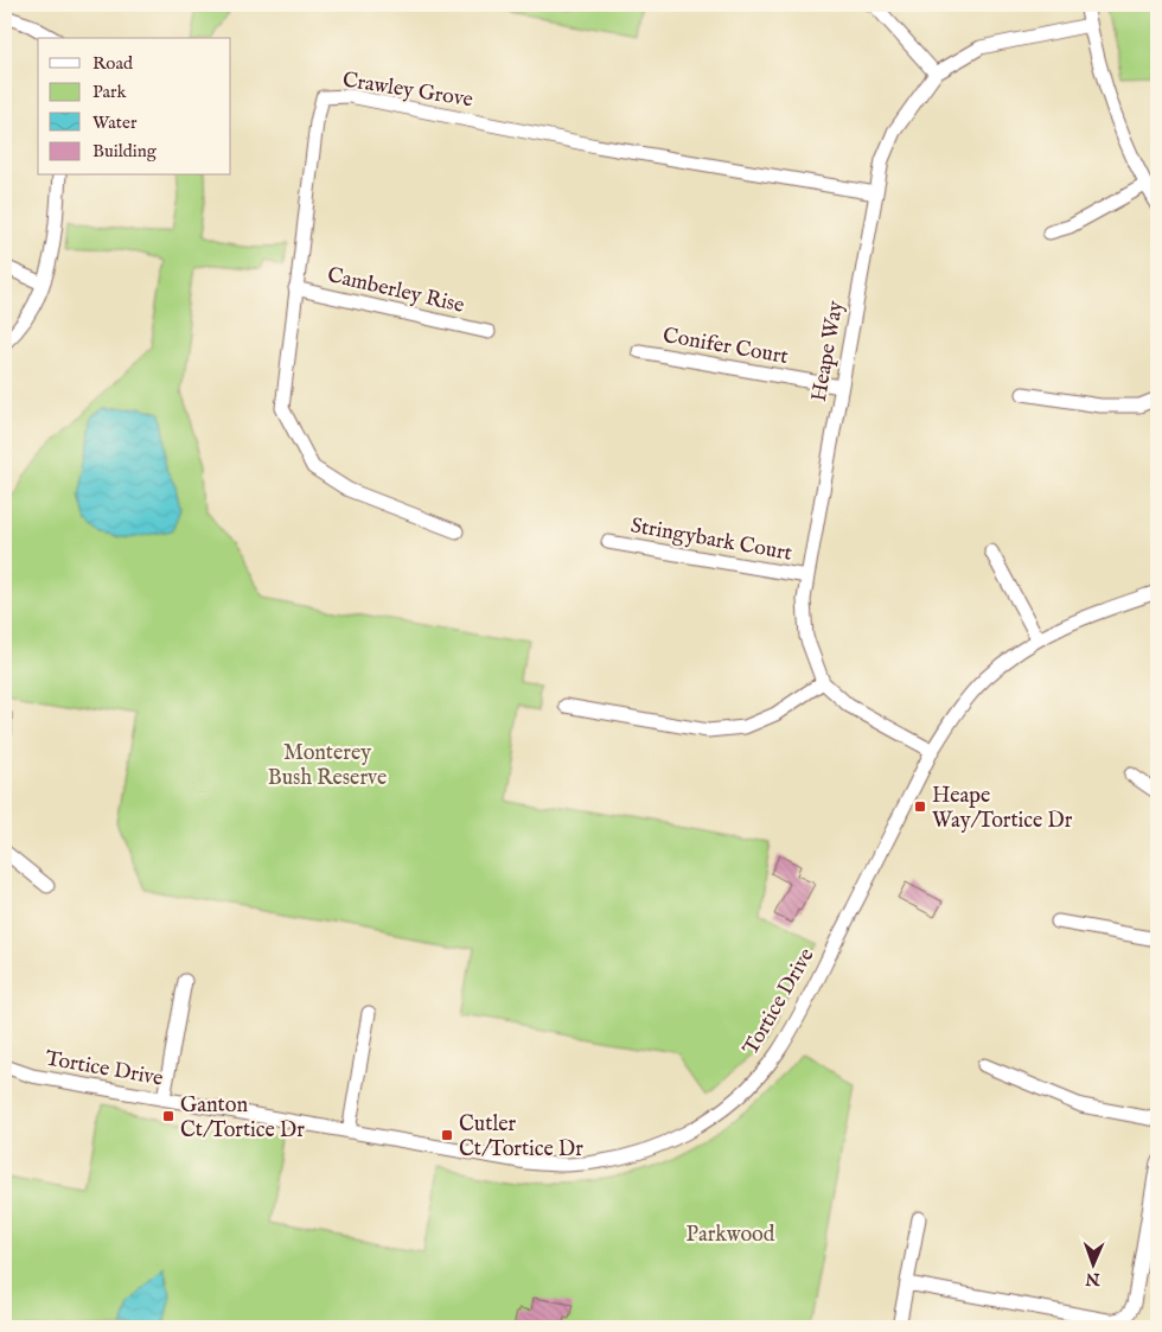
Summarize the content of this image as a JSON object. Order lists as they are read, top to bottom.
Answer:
{
  "streets": {
    "street": [
      "Crawley Grove",
      "Camberley Rise",
      "Conifer Court",
      "Heape Way",
      "Stringybark Court",
      "Tortice Drive"
    ]
  },
  "crossings": [
    ["Crawley Grove", "Camberley Rise"],
    ["Crawley Grove", "Heape Way"],
    ["Conifer Court", "Heape Way"],
    ["Heape Way", "Stringybark Court"],
    ["Heape Way", "Tortice Drive"]
  ],
  "parks": ["Monterey Bush Reserve", "Parkwood"],
  "places": {
    "transit": ["Heape Way/Tortice Dr", "Ganton Ct/Tortice Dr", "Cutler Ct/Tortice Dr"]
  },
  "legend": [
    "Road",
    "Park",
    "Water",
    "Building"
  ],
  "north": "bottom"
}
